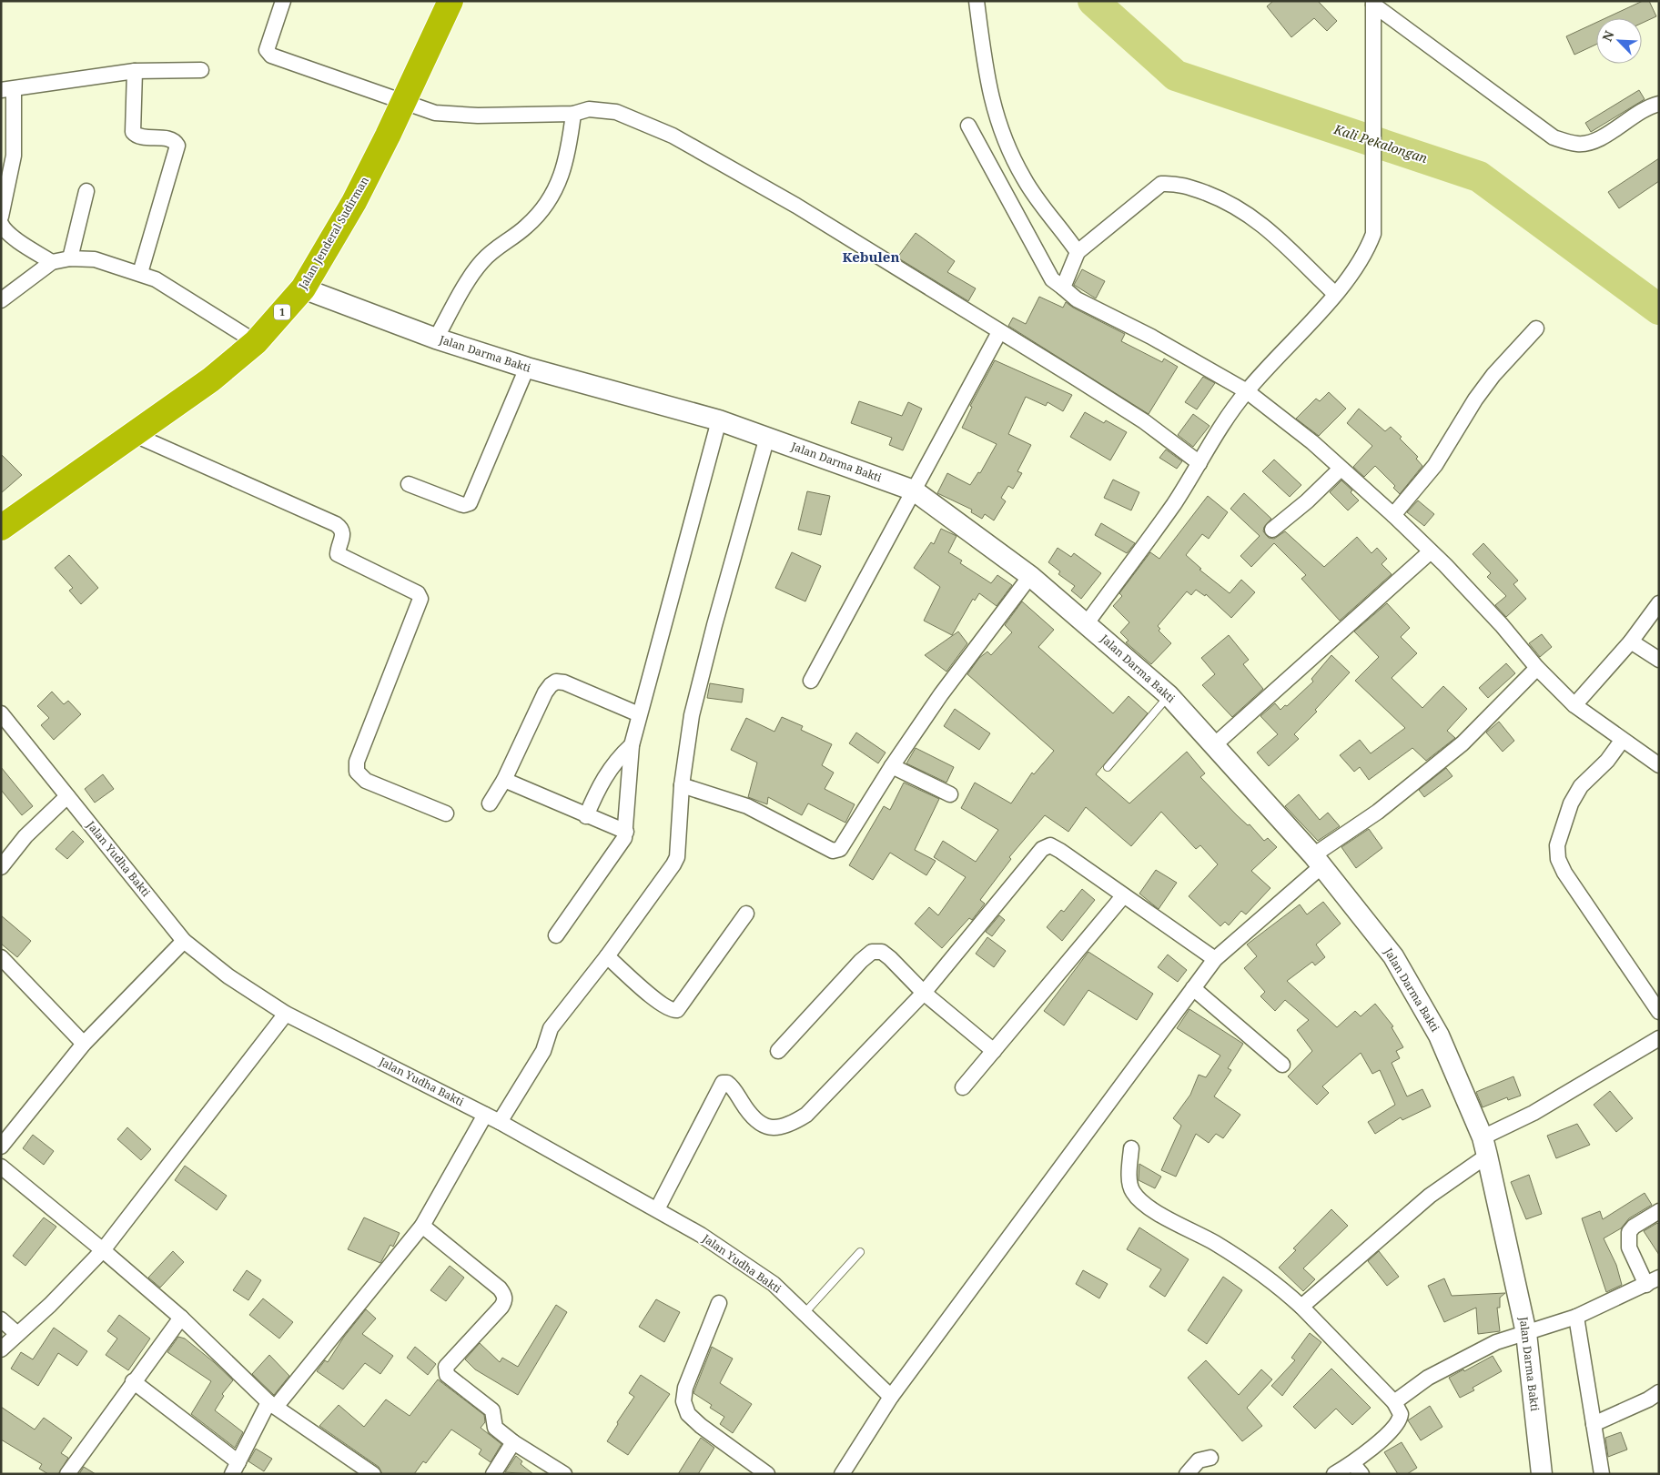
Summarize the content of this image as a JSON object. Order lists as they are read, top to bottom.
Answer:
{
  "streets": {
    "highway": ["Jalan Jenderal Sudirman", "1"],
    "street": ["Jalan Darma Bakti", "Jalan Yudha Bakti"]
  },
  "crossings": [
    ["Jalan Jenderal Sudirman", "Jalan Darma Bakti"]
  ],
  "districts": ["Kebulen"],
  "water": ["Kali Pekalongan"],
  "north": "top left"
}
